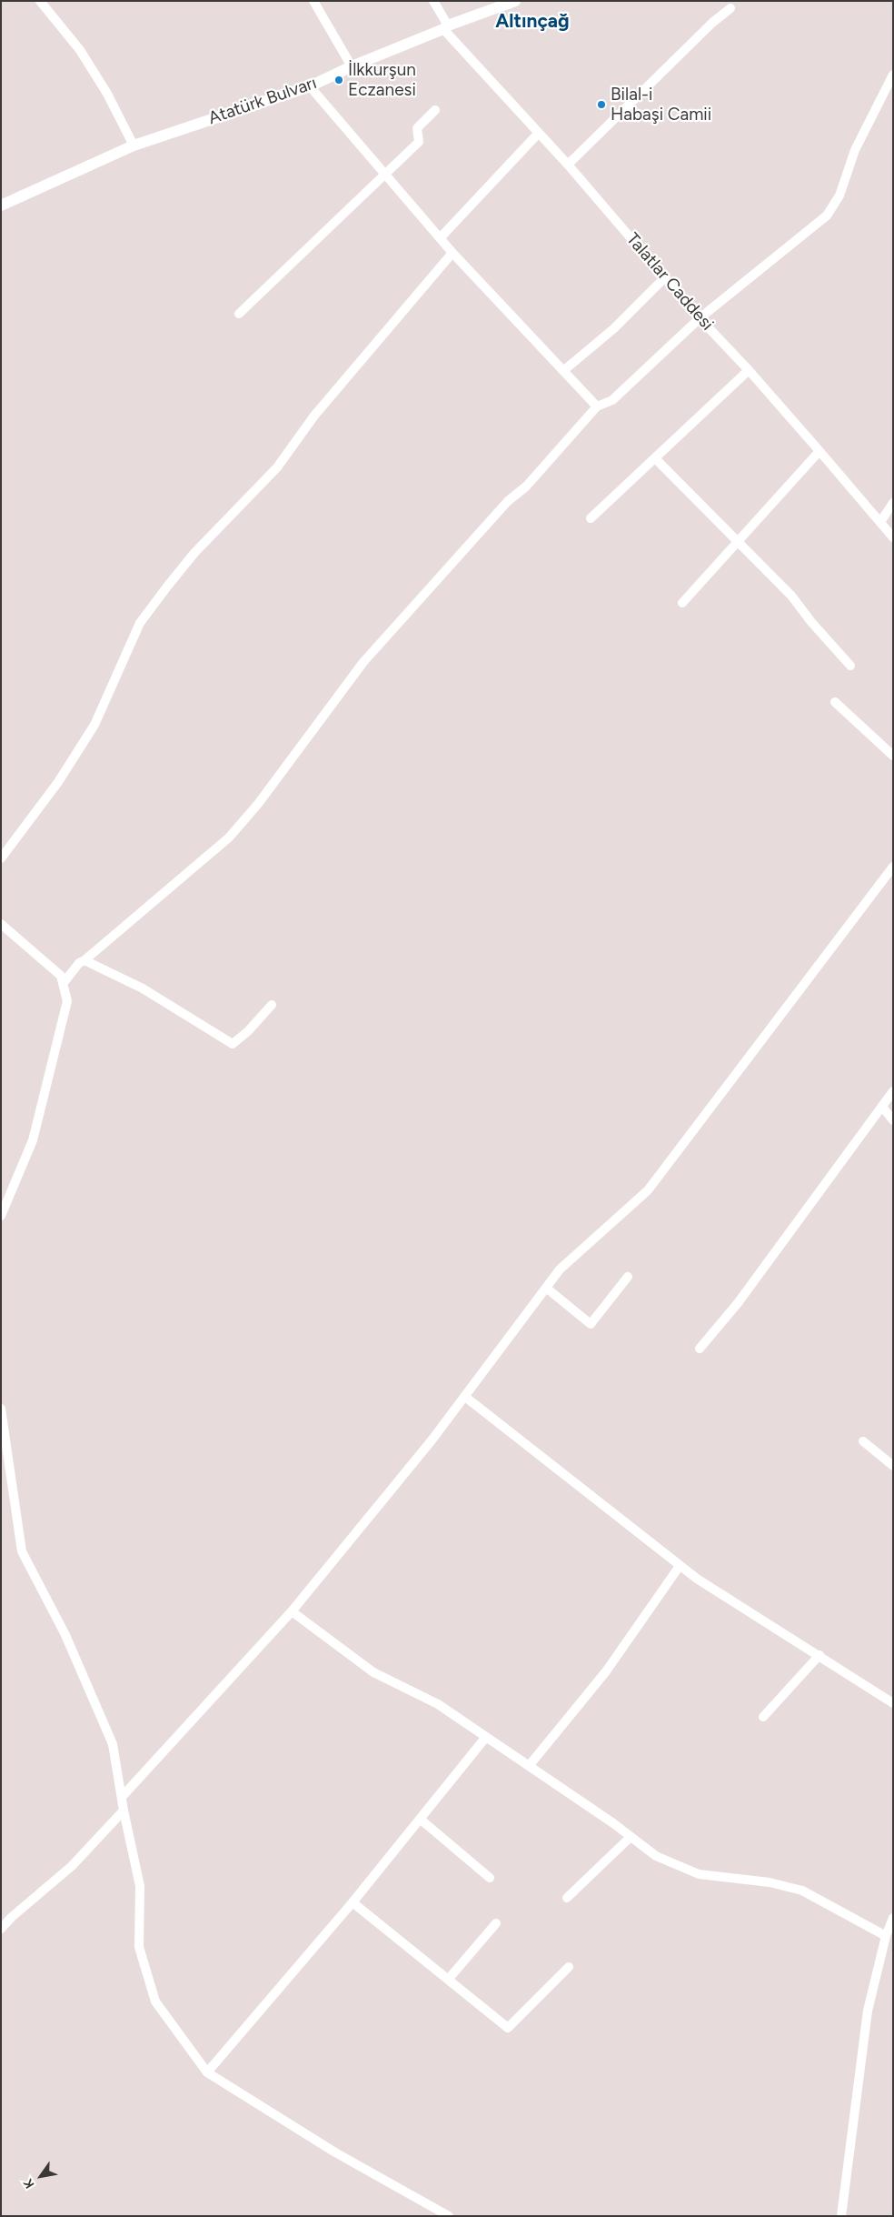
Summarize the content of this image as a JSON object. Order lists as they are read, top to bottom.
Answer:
{
  "streets": {
    "main road": ["Atatürk Bulvarı"],
    "street": ["Talatlar Caddesi"]
  },
  "crossings": [
    ["Atatürk Bulvarı", "Talatlar Caddesi"]
  ],
  "districts": ["Altınçağ"],
  "places": ["İlkkurşun Eczanesi", "Bilal-i Habaşi Camii"],
  "north": "bottom left"
}
